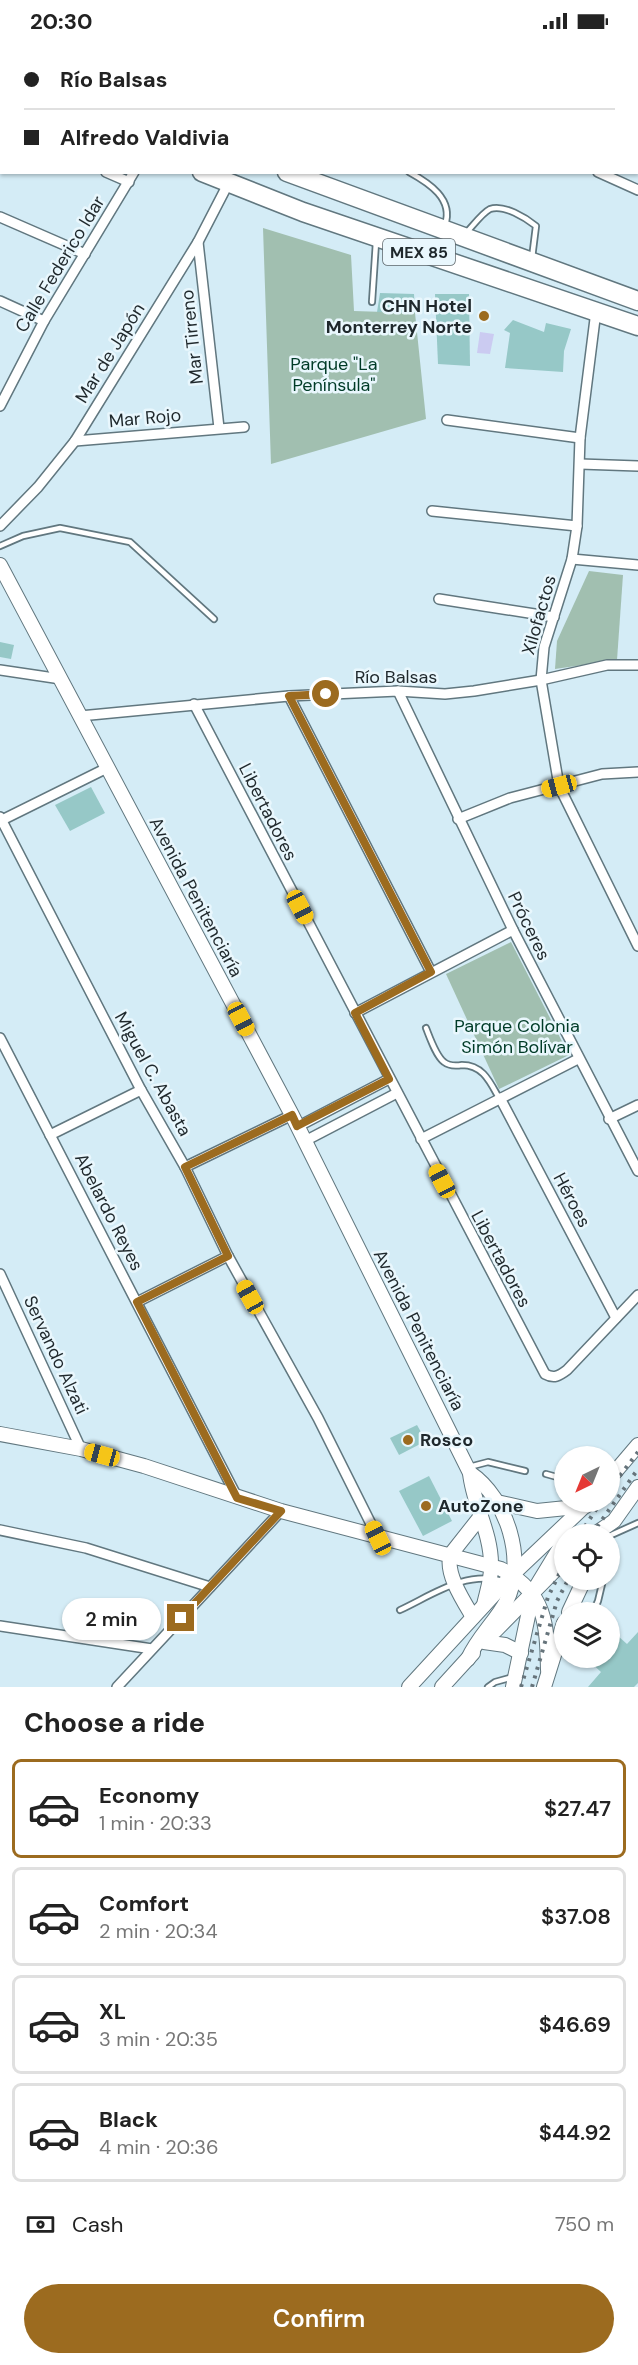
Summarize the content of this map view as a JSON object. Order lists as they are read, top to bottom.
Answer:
{
  "streets": {
    "highway": ["MEX 85"],
    "street": [
      "Calle Federico Idar",
      "Mar Tirreno",
      "Mar de Japón",
      "Mar Rojo",
      "Xilofactos",
      "Río Balsas",
      "Libertadores",
      "Avenida Penitenciaría",
      "Próceres",
      "Miguel C. Abasta",
      "Héroes",
      "Abelardo Reyes",
      "Servando Alzati"
    ]
  },
  "crossings": [
    ["MEX 85", "Mar de Japón"],
    ["MEX 85", "Xilofactos"],
    ["Mar Tirreno", "Mar de Japón"],
    ["Mar Tirreno", "Mar Rojo"],
    ["Mar de Japón", "Mar Rojo"],
    ["Xilofactos", "Río Balsas"],
    ["Río Balsas", "Libertadores"],
    ["Río Balsas", "Avenida Penitenciaría"],
    ["Río Balsas", "Próceres"],
    ["Libertadores", "Héroes"]
  ],
  "parks": ["Parque \"La Península\"", "Parque Colonia Simón Bolívar"],
  "places": ["CHN Hotel Monterrey Norte", "Rosco", "AutoZone"],
  "north": "bottom left",
  "page": {
    "status": "20:30",
    "banner": ["Río Balsas", "Alfredo Valdivia"],
    "bubble": "2 min",
    "heading": "Choose a ride",
    "list": [
      {
        "name": "Economy",
        "note": "1 min · 20:33",
        "value": "$27.47"
      },
      {
        "name": "Comfort",
        "note": "2 min · 20:34",
        "value": "$37.08"
      },
      {
        "name": "XL",
        "note": "3 min · 20:35",
        "value": "$46.69"
      },
      {
        "name": "Black",
        "note": "4 min · 20:36",
        "value": "$44.92"
      }
    ],
    "pay": ["Cash", "750 m"],
    "buttons": "Confirm"
  }
}
